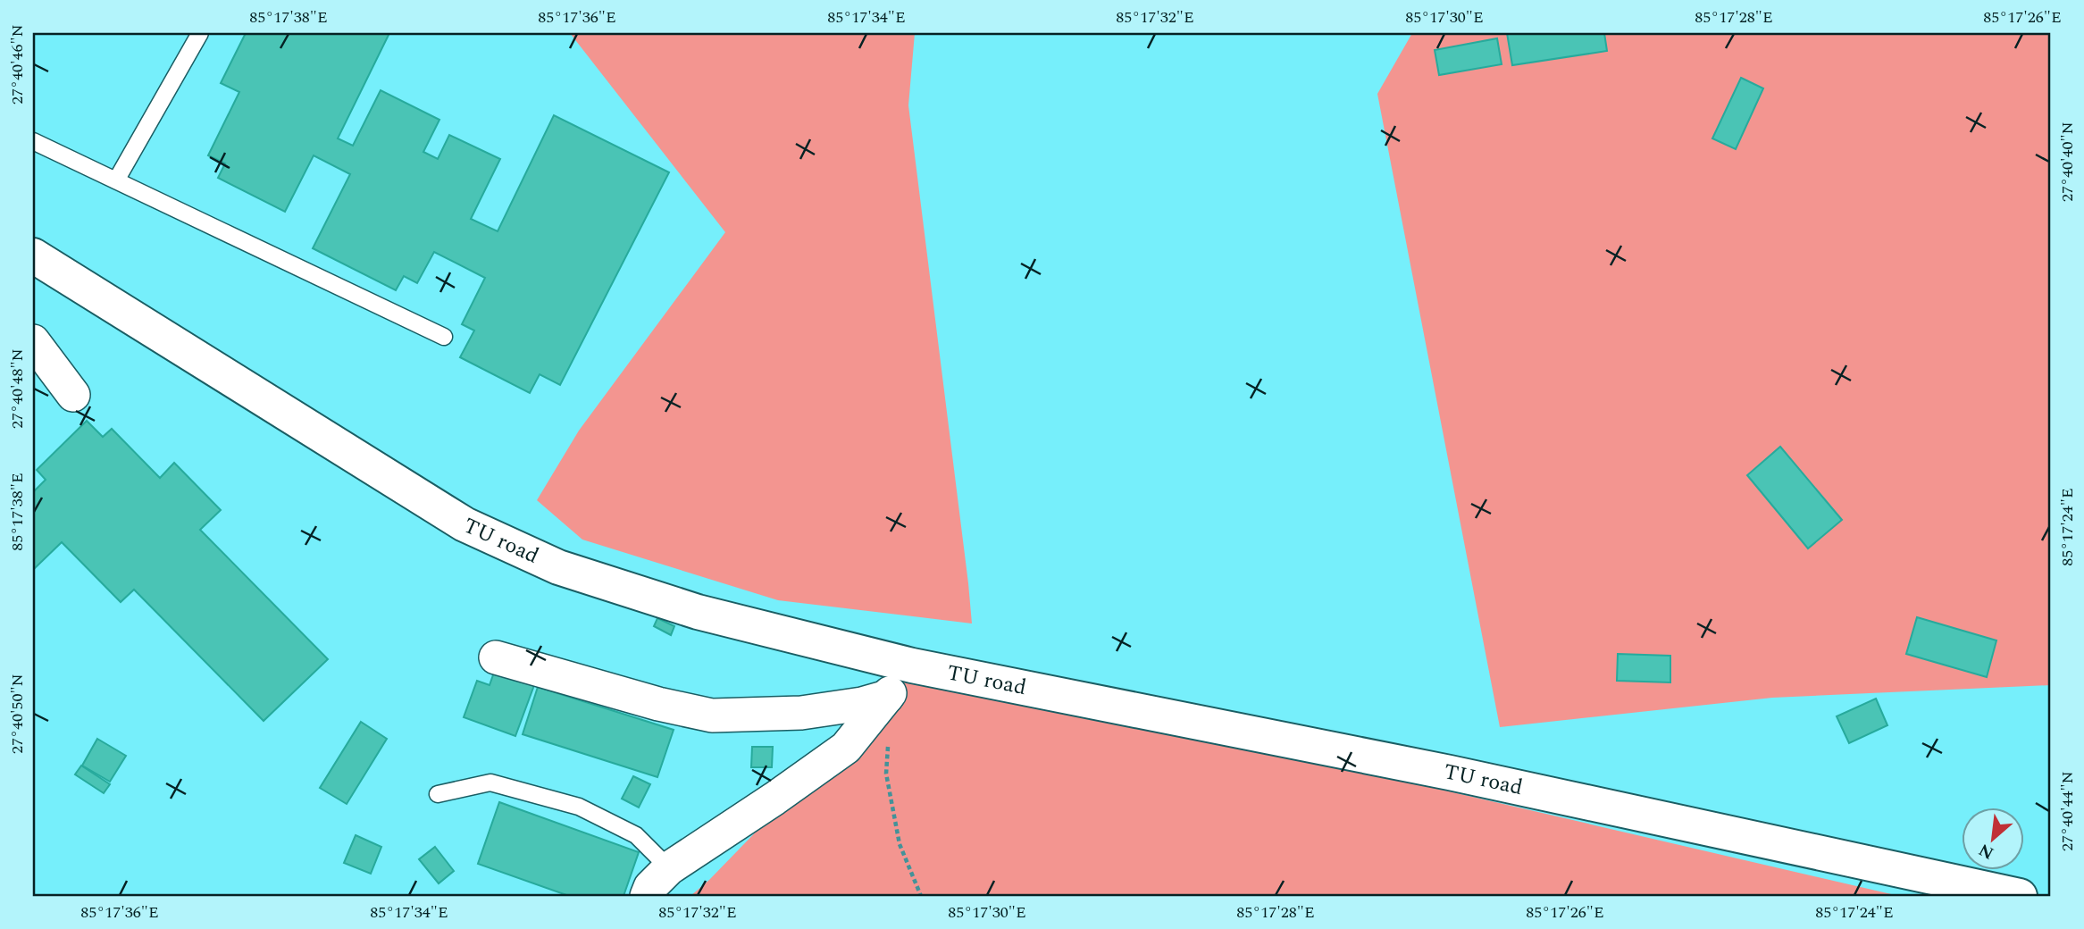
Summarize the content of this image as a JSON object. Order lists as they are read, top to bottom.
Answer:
{
  "streets": {
    "street": ["TU road"]
  },
  "north": "bottom left",
  "coordinates": [
    "85°17'38\"E",
    "85°17'36\"E",
    "85°17'34\"E",
    "85°17'32\"E",
    "85°17'30\"E",
    "85°17'28\"E",
    "85°17'26\"E",
    "27°40'46\"N",
    "27°40'40\"N",
    "27°40'48\"N",
    "85°17'24\"E",
    "27°40'50\"N",
    "27°40'44\"N"
  ]
}
